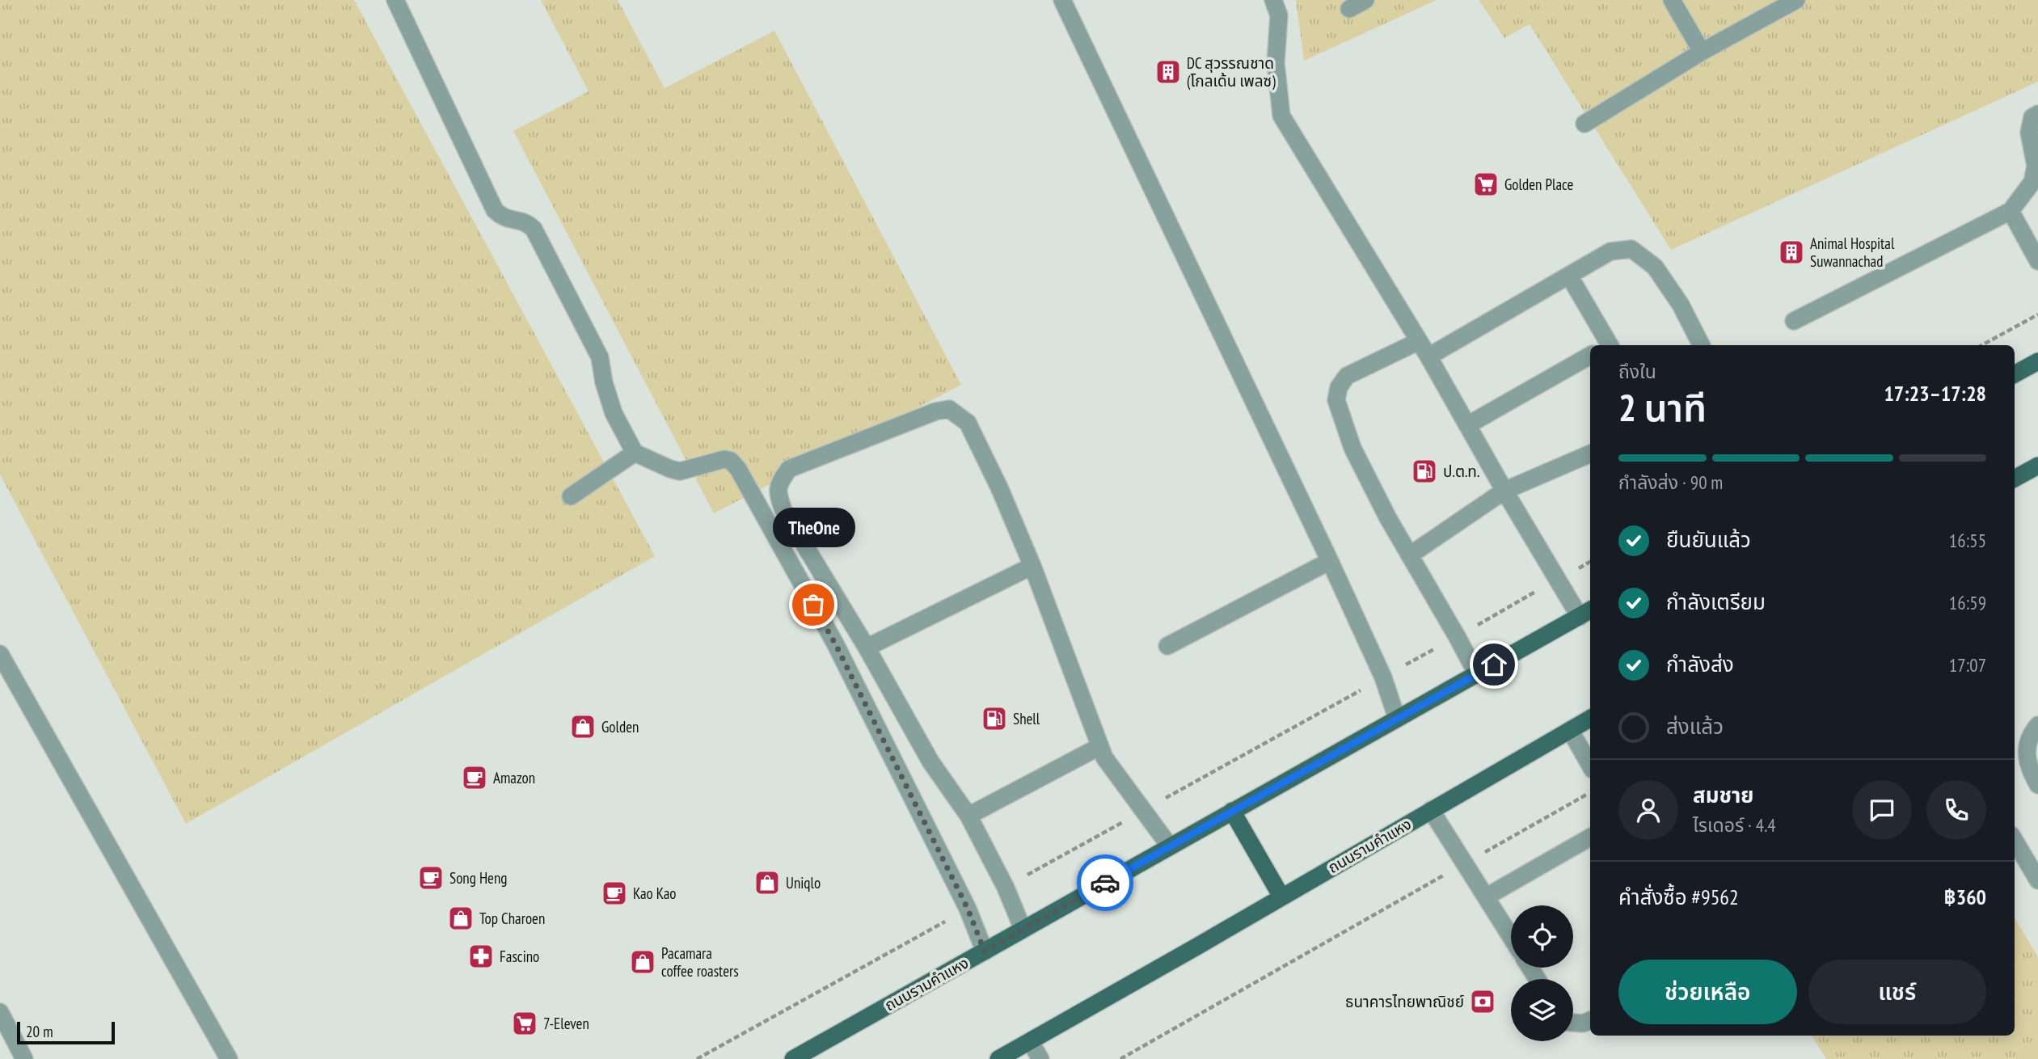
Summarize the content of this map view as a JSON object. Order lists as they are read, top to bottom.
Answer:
{
  "streets": {
    "main road": ["ถนนรามคำแหง"]
  },
  "places": {
    "building": ["DC สุวรรณชาด (โกลเด้น เพลซ)", "Animal Hospital Suwannachad"],
    "supermarket": ["Golden Place", "7-Eleven"],
    "fuel station": ["ป.ต.ท.", "Shell"],
    "other": ["TheOne"],
    "shop": [
      "Golden",
      "Uniqlo",
      "Top Charoen",
      "Pacamara coffee roasters"
    ],
    "cafe": ["Amazon", "Song Heng", "Kao Kao"],
    "pharmacy": ["Fascino"],
    "bank": ["ธนาคารไทยพาณิชย์"]
  },
  "scale_bar": "20 m",
  "page": {
    "heading": ["2 นาที", "ถึงใน", "17:23–17:28"],
    "panel": [
      "สมชาย",
      "ไรเดอร์ · 4.4",
      "คำสั่งซื้อ #9562",
      "฿360"
    ],
    "bar": "กำลังส่ง · 90 m",
    "bubble": "TheOne",
    "list": [
      ["ยืนยันแล้ว", "16:55"],
      ["กำลังเตรียม", "16:59"],
      ["กำลังส่ง", "17:07"],
      "ส่งแล้ว"
    ],
    "buttons": ["ช่วยเหลือ", "แชร์"],
    "scale": "20 m"
  }
}
